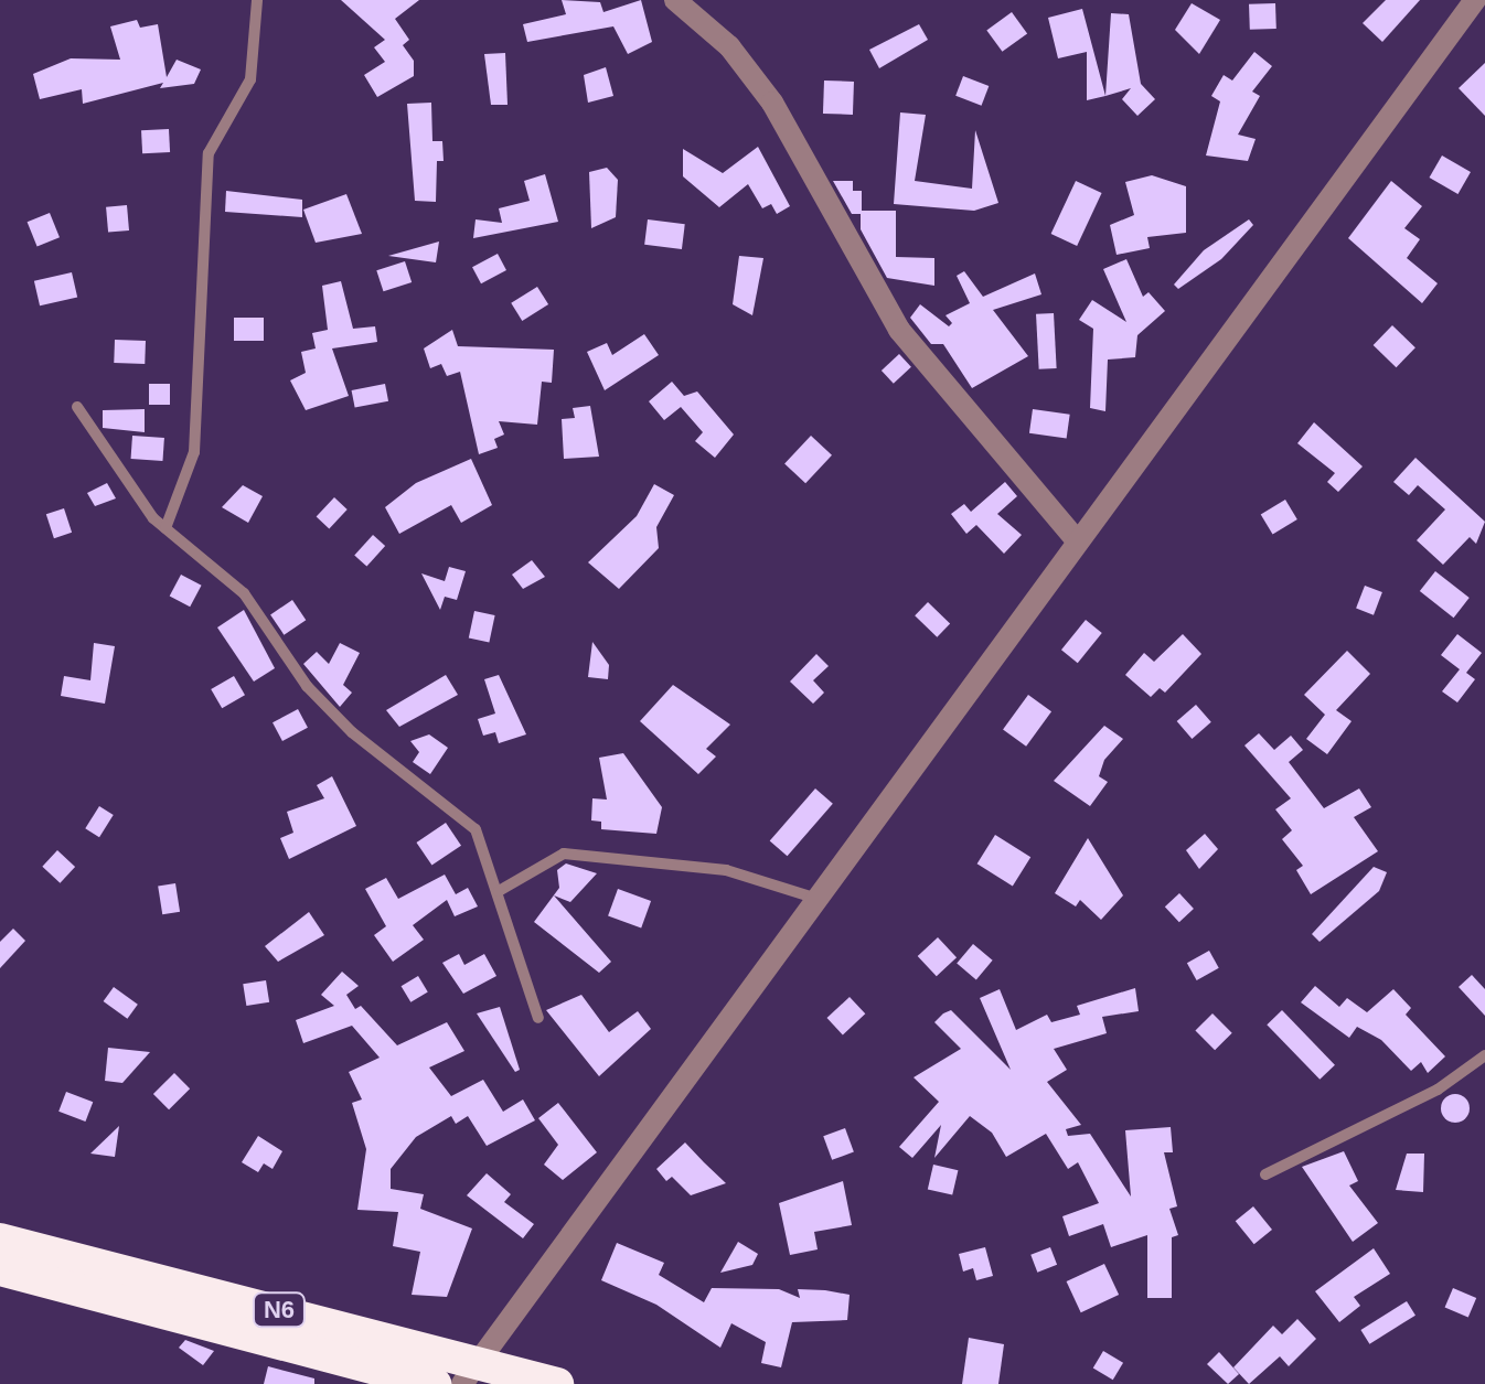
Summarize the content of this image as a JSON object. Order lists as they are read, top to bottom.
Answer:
{
  "streets": {
    "highway": ["N6"]
  }
}
